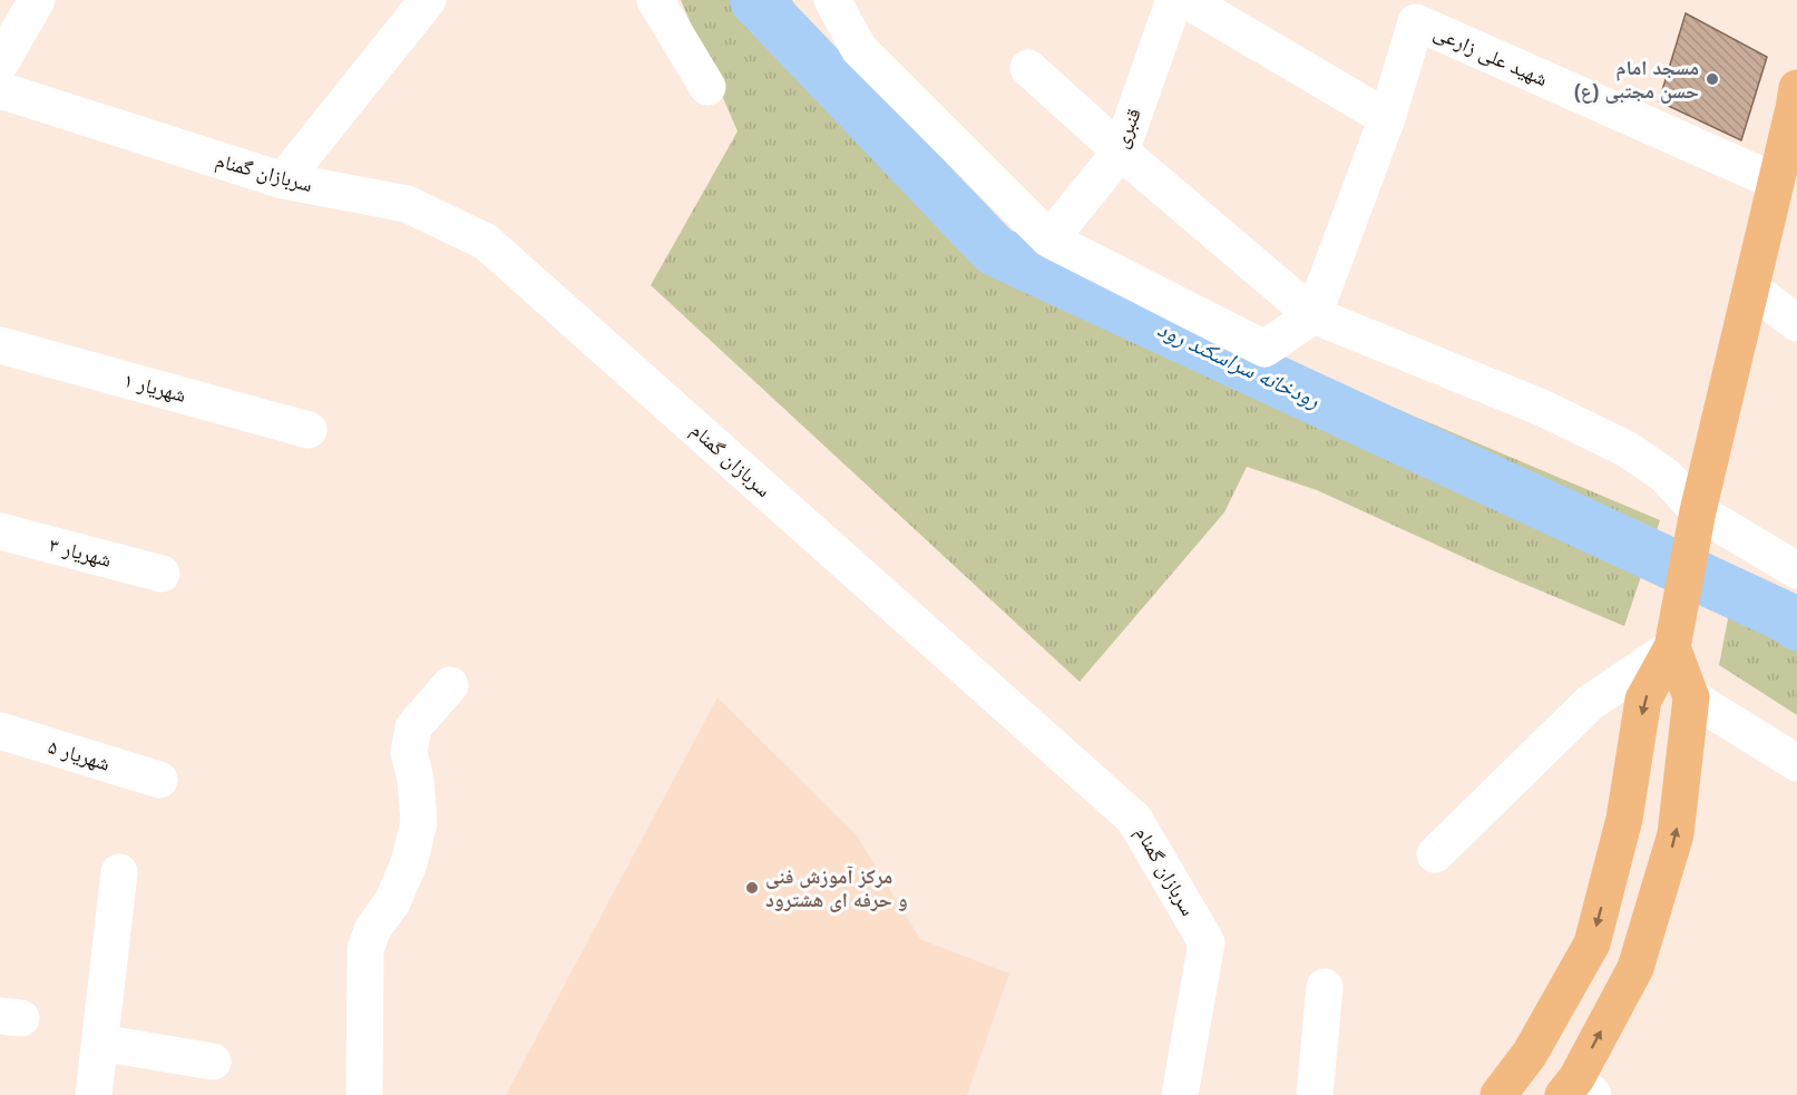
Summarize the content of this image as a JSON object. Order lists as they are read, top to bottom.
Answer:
{
  "streets": {
    "street": [
      "شهيد علی زارعی",
      "قنبری",
      "سربازان گمنام",
      "شهریار ۱",
      "شهریار ۳",
      "شهریار ۵"
    ]
  },
  "water": ["رودخانه سراسکند رود"],
  "places": ["مسجد امام حسن مجتبی (ع)", "مرکز آموزش فنی و حرفه ای هشترود"]
}
